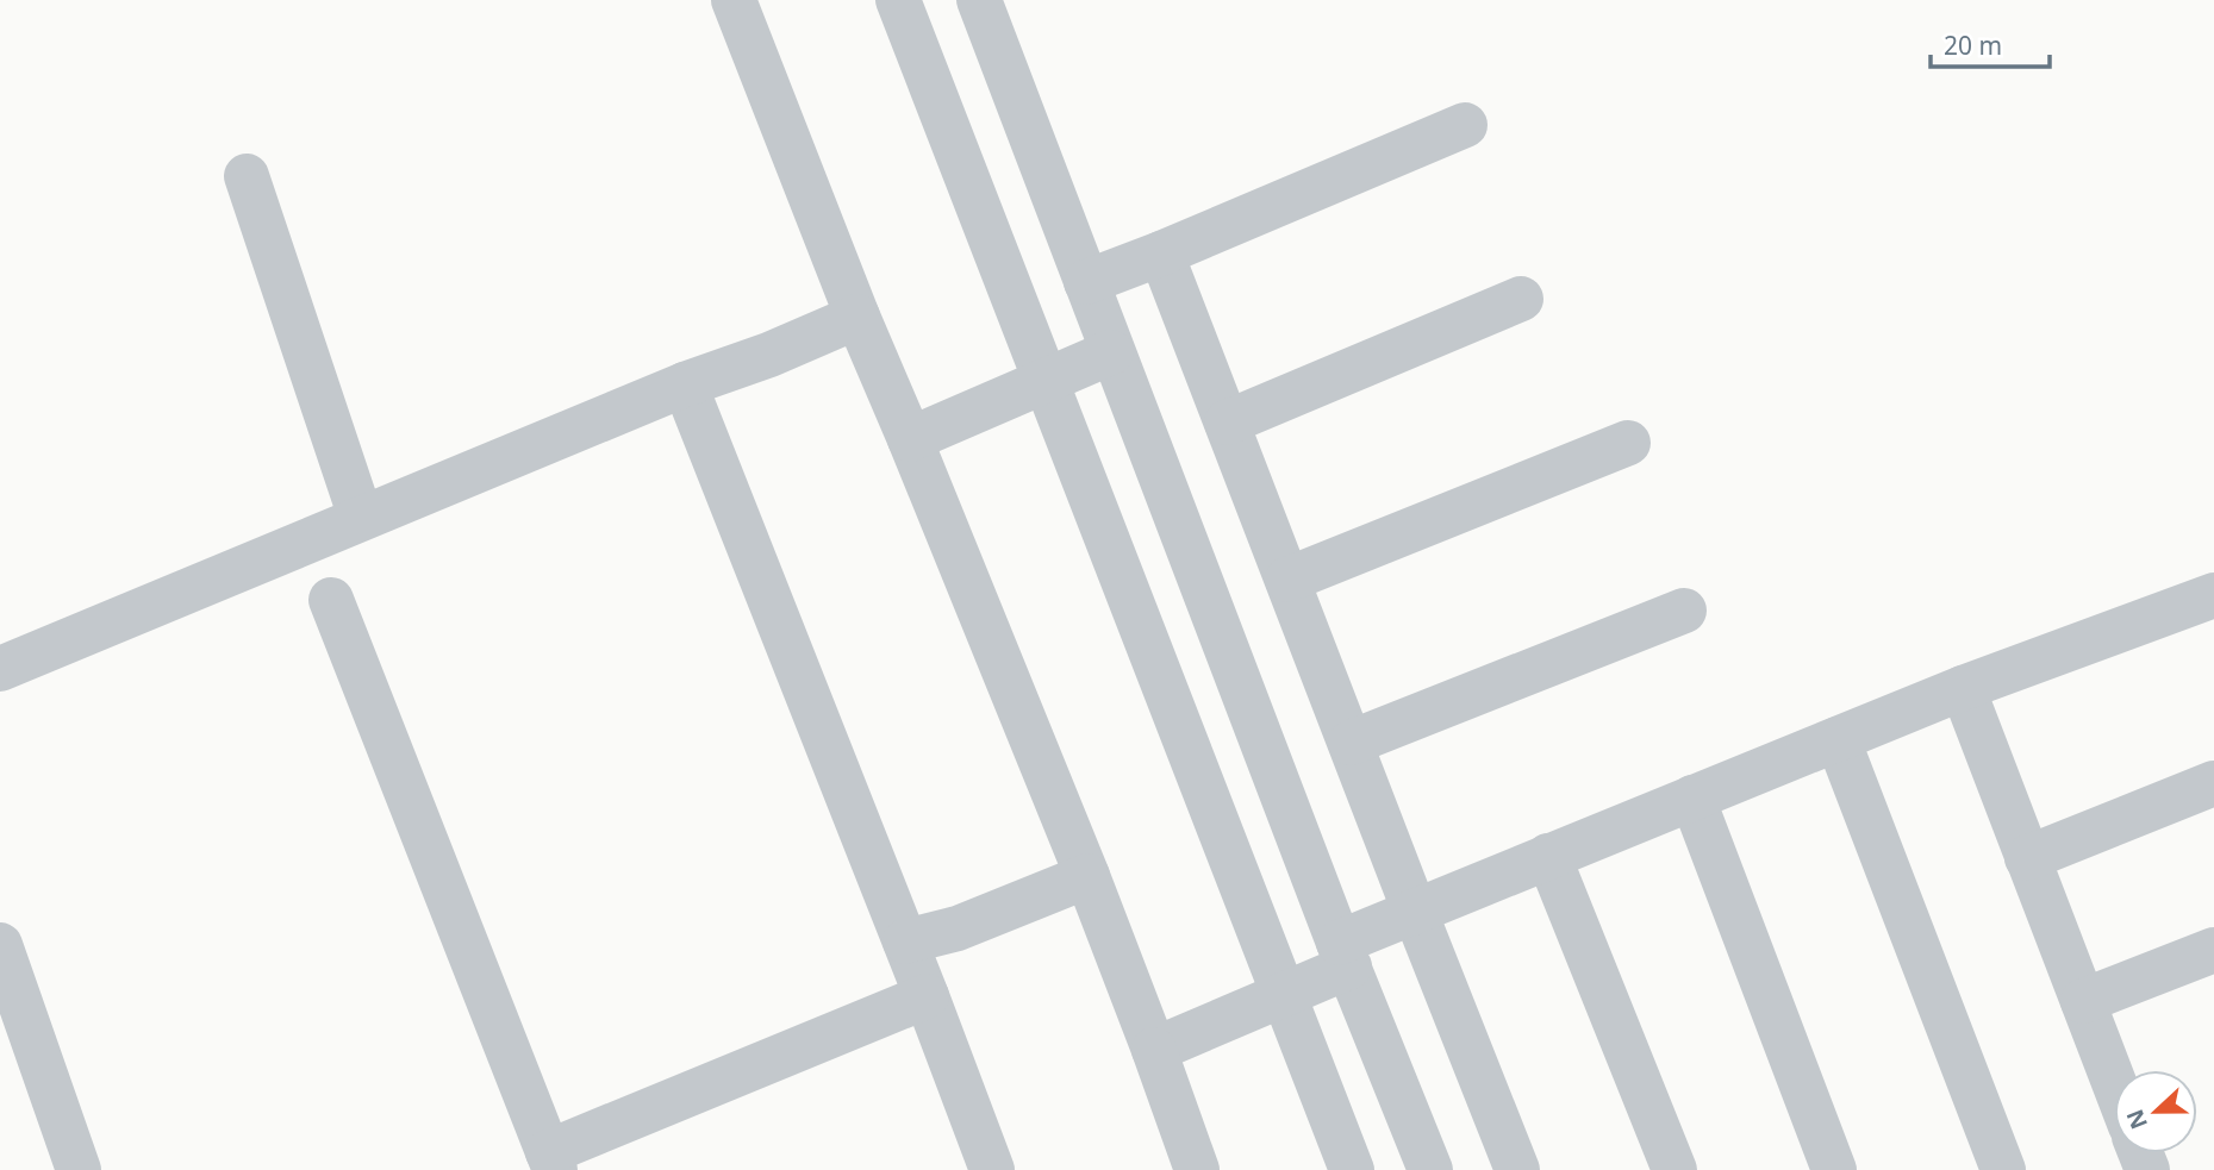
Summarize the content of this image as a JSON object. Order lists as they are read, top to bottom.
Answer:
{
  "scale_bar": "20 m",
  "north": "left"
}
